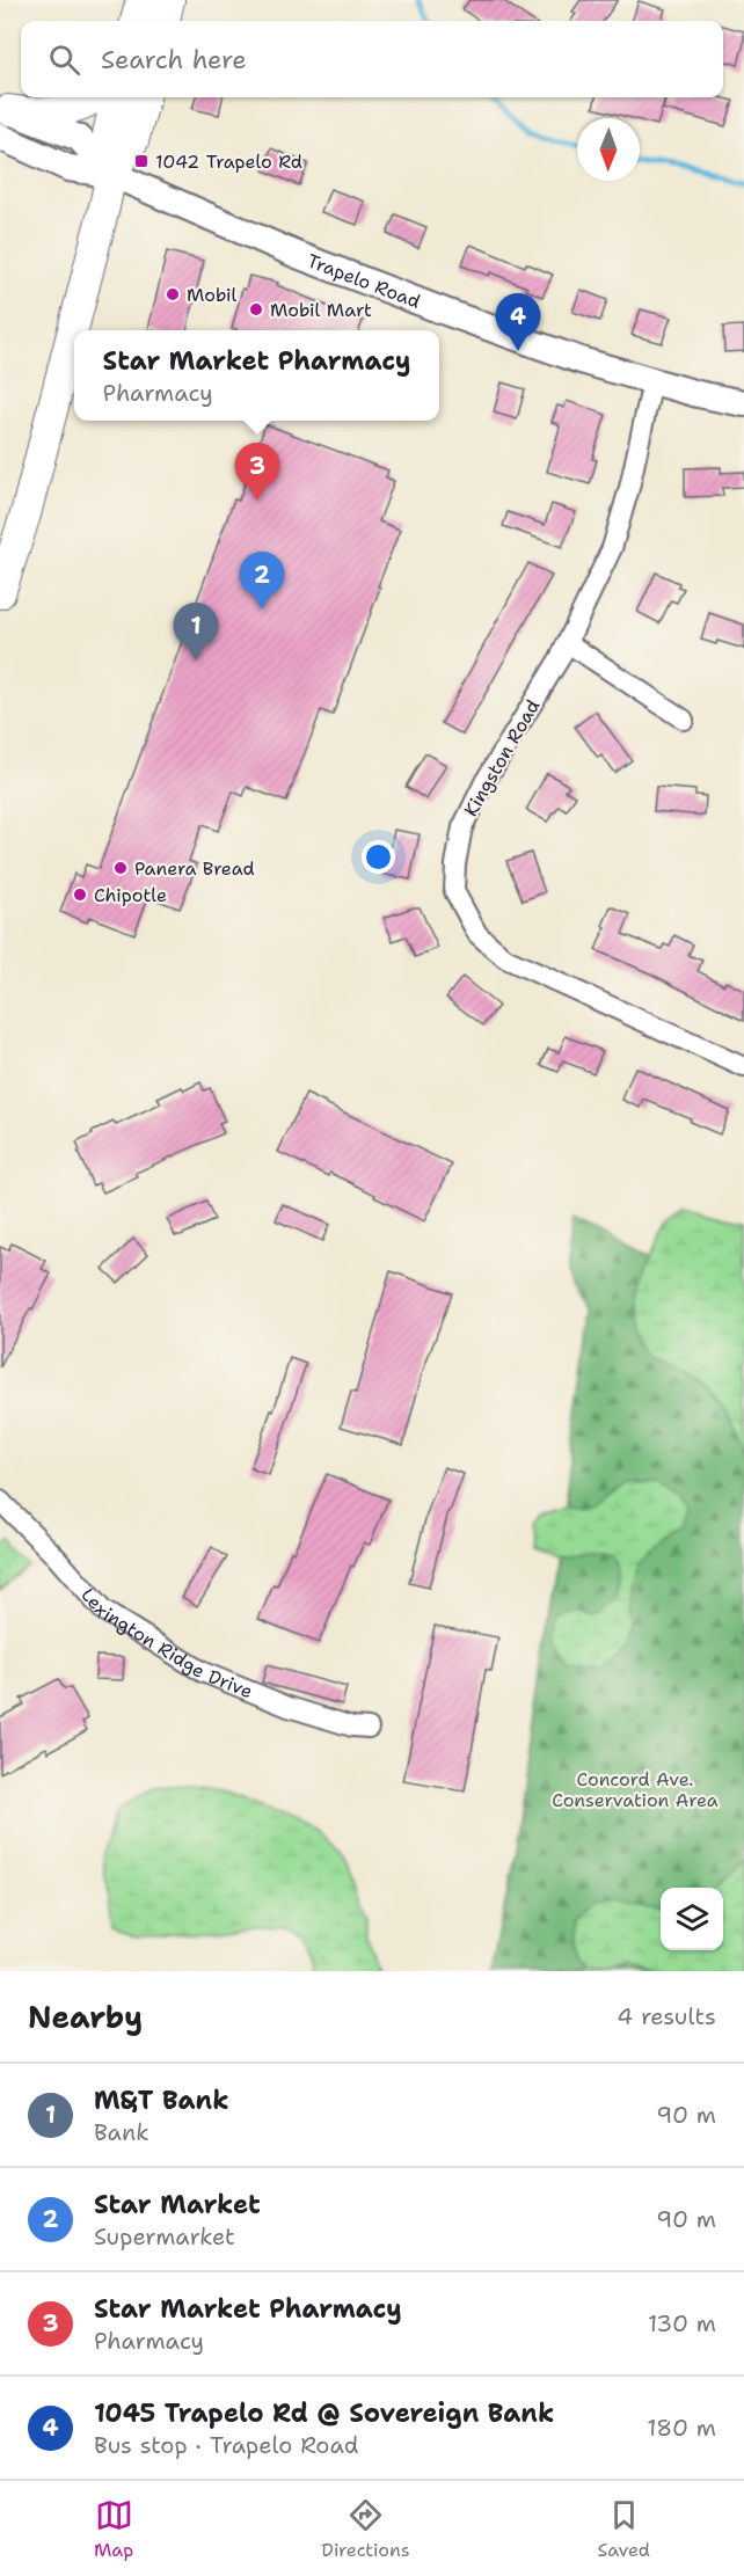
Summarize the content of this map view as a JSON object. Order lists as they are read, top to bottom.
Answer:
{
  "streets": {
    "main road": ["Trapelo Road"],
    "street": ["Kingston Road", "Lexington Ridge Drive"]
  },
  "crossings": [
    ["Trapelo Road", "Kingston Road"]
  ],
  "parks": ["Concord Ave. Conservation Area"],
  "places": {
    "transit": ["1042 Trapelo Rd"],
    "other": [
      "Mobil",
      "Mobil Mart",
      "Panera Bread",
      "Chipotle"
    ]
  },
  "north": "bottom",
  "page": {
    "search": "Search here",
    "pins": [
      "4",
      "3",
      "2",
      "1"
    ],
    "popup": ["Star Market Pharmacy", "Pharmacy"],
    "heading": ["Nearby", "4 results"],
    "list": [
      {
        "mark": "1",
        "name": "M&T Bank",
        "note": "Bank",
        "value": "90 m"
      },
      {
        "mark": "2",
        "name": "Star Market",
        "note": "Supermarket",
        "value": "90 m"
      },
      {
        "mark": "3",
        "name": "Star Market Pharmacy",
        "note": "Pharmacy",
        "value": "130 m"
      },
      {
        "mark": "4",
        "name": "1045 Trapelo Rd @ Sovereign Bank",
        "note": "Bus stop · Trapelo Road",
        "value": "180 m"
      }
    ],
    "nav": ["Map", "Directions", "Saved"]
  }
}
